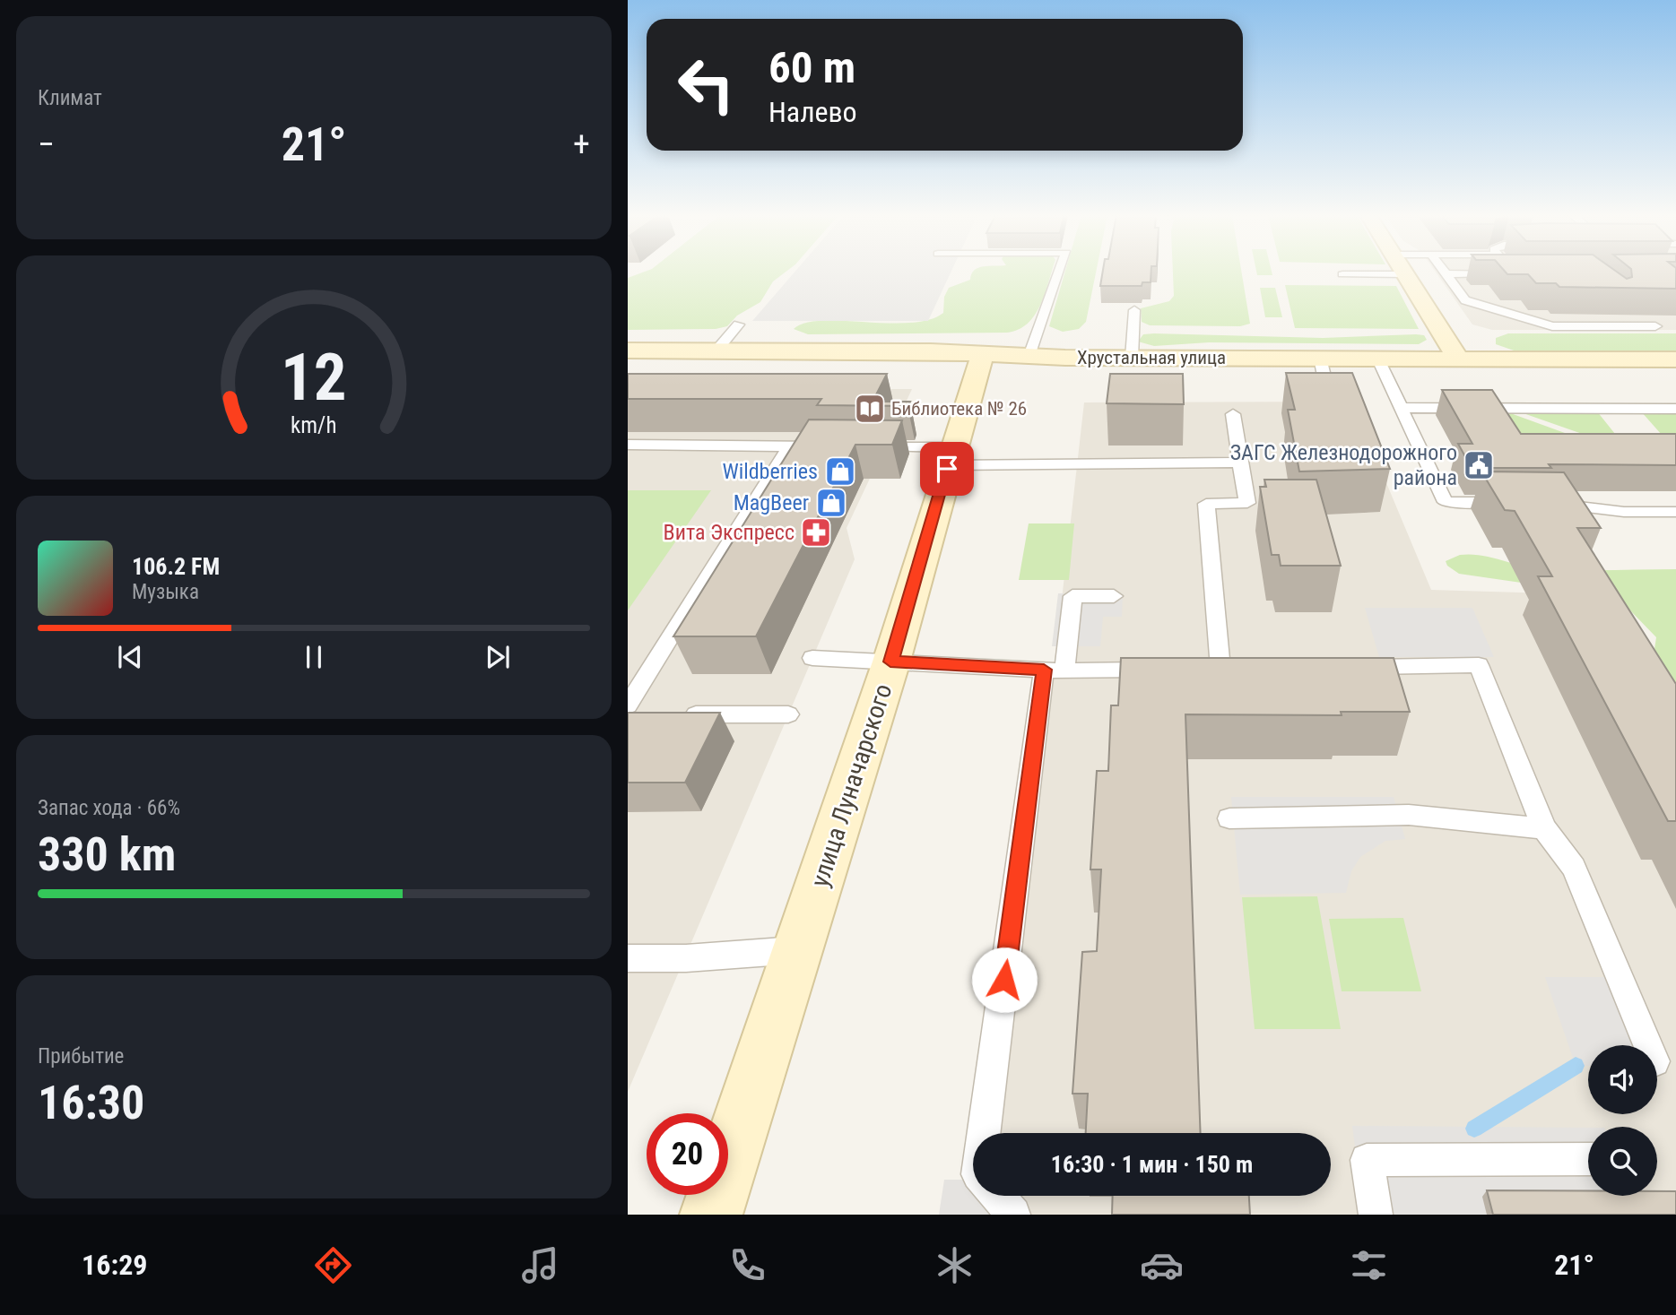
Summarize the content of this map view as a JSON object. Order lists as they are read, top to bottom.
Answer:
{
  "streets": {
    "street": ["Хрустальная улица", "улица Луначарского"]
  },
  "crossings": [
    ["Хрустальная улица", "улица Луначарского"]
  ],
  "places": {
    "library": ["Библиотека № 26"],
    "public building": ["ЗАГС Железнодорожного района"],
    "shop": ["Wildberries", "MagBeer"],
    "pharmacy": ["Вита Экспресс"]
  },
  "page": {
    "tile": [
      "Климат",
      ["Запас хода · 66%", "330 km"],
      ["Прибытие", "16:30"]
    ],
    "turn": ["60 m", "Налево"],
    "heat": ["−", "21°", "+"],
    "song": ["106.2 FM", "Музыка"],
    "limit": "20",
    "trip": "16:30 · 1 мин · 150 m",
    "tabs": ["16:29", "21°"],
    "gauge": ["12", "km/h"]
  }
}
